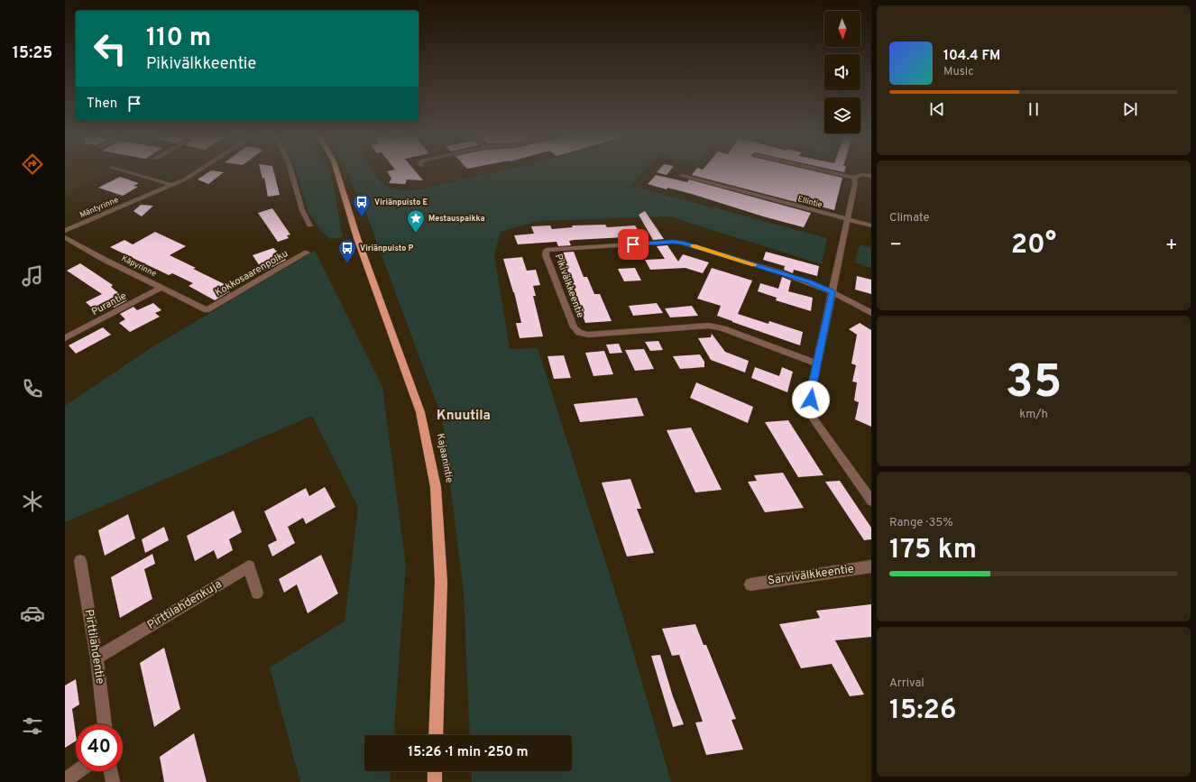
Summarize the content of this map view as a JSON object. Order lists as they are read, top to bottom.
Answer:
{
  "streets": {
    "main road": ["Kajaanintie"],
    "street": [
      "Ellintie",
      "Mäntyrinne",
      "Käpyrinne",
      "Kokkosaarenpolku",
      "Pikivälkkeentie",
      "Purantie",
      "Sarvivälkkeentie",
      "Pirttilahdenkuja",
      "Pirttilahdentie"
    ]
  },
  "crossings": [
    ["Käpyrinne", "Kokkosaarenpolku"],
    ["Käpyrinne", "Purantie"],
    ["Pirttilahdenkuja", "Pirttilahdentie"]
  ],
  "districts": ["Knuutila"],
  "places": {
    "bus stop": ["Viriänpuisto E", "Viriänpuisto P"],
    "place": ["Mestauspaikka"]
  },
  "north": "bottom",
  "page": {
    "tabs": "15:25",
    "turn": ["110 m", "Pikivälkkeentie"],
    "song": ["104.4 FM", "Music"],
    "then": "Then",
    "tile": [
      "Climate",
      ["35", "km/h"],
      ["Range · 35%", "175 km"],
      ["Arrival", "15:26"]
    ],
    "heat": ["−", "20°", "+"],
    "limit": "40",
    "trip": "15:26 · 1 min · 250 m"
  }
}
